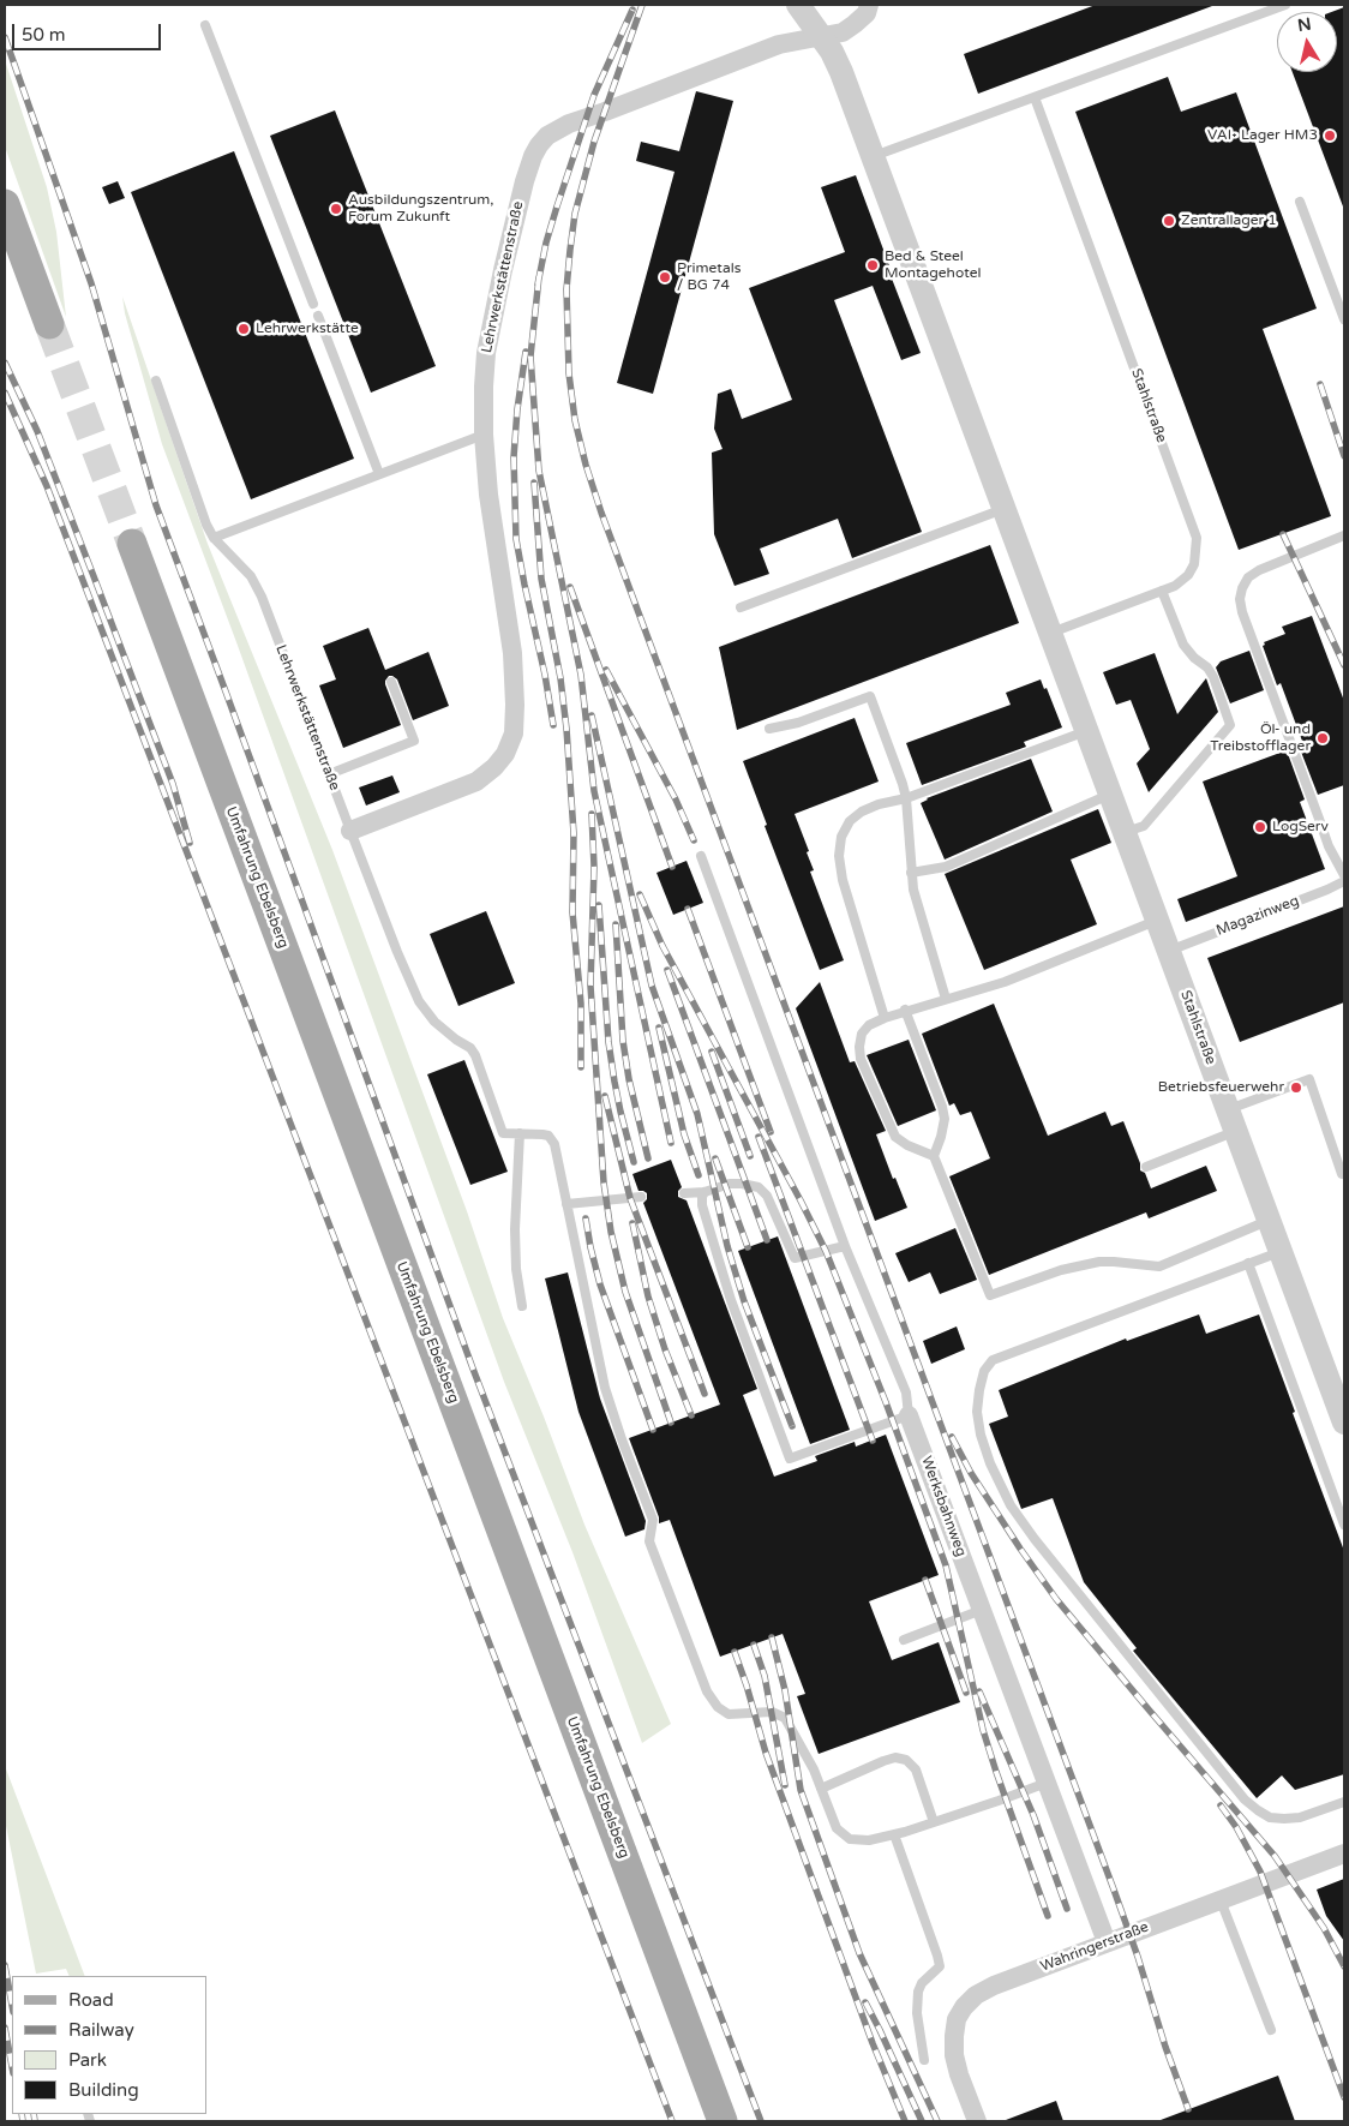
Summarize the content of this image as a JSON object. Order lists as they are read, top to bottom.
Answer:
{
  "streets": {
    "main road": ["Umfahrung Ebelsberg"],
    "street": [
      "Lehrwerkstättenstraße",
      "Stahlstraße",
      "Werksbahnweg",
      "Wahringerstraße"
    ],
    "lane": ["Magazinweg"]
  },
  "crossings": [
    ["Lehrwerkstättenstraße", "Stahlstraße"],
    ["Stahlstraße", "Magazinweg"],
    ["Werksbahnweg", "Wahringerstraße"]
  ],
  "places": [
    "VAI- Lager HM3",
    "Ausbildungszentrum, Forum Zukunft",
    "Zentrallager 1",
    "Bed & Steel Montagehotel",
    "Primetals / BG 74",
    "Lehrwerkstätte",
    "Öl- und Treibstofflager",
    "LogServ",
    "Betriebsfeuerwehr"
  ],
  "legend": [
    "Road",
    "Railway",
    "Park",
    "Building"
  ],
  "scale_bar": "50 m",
  "north": "top"
}
